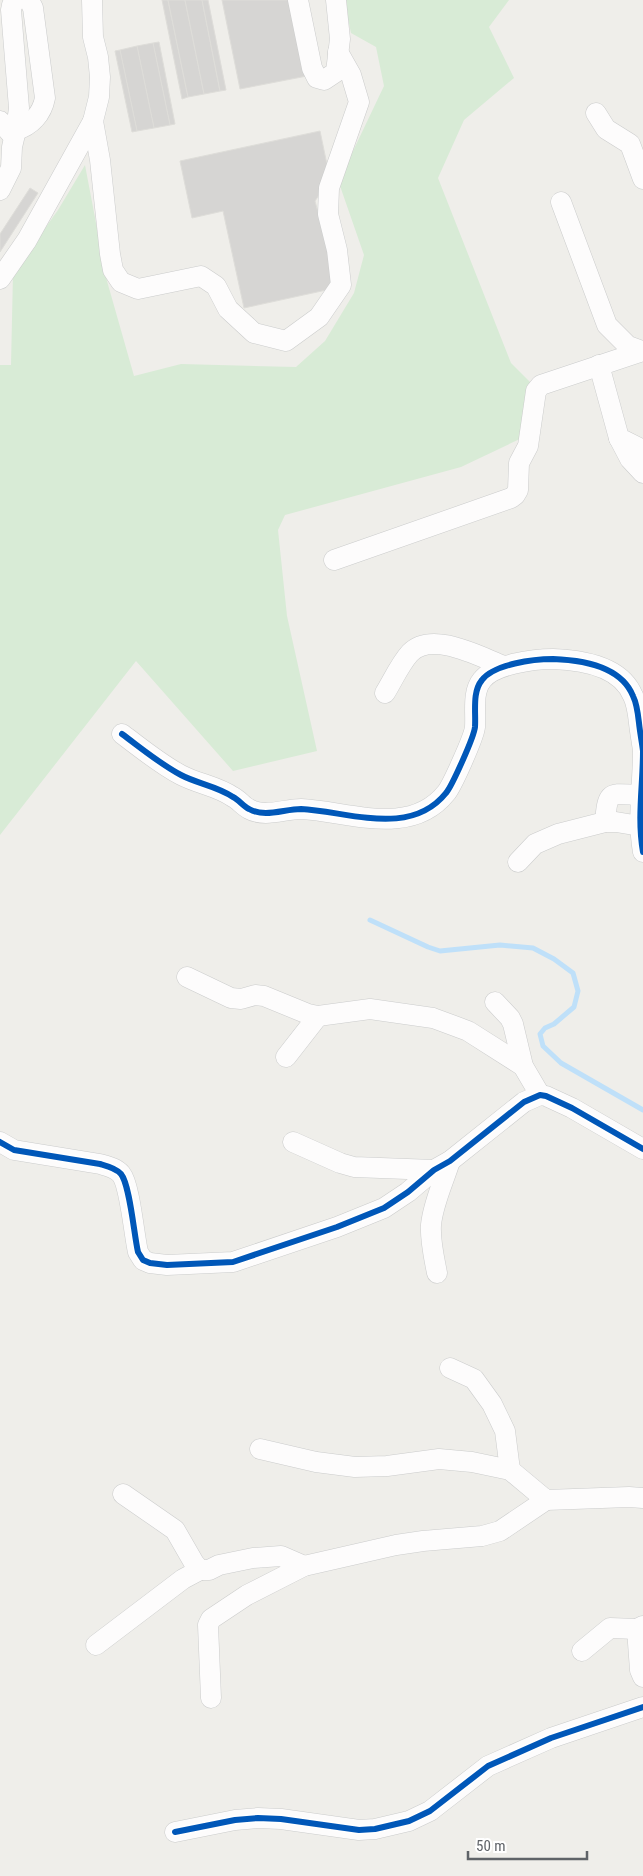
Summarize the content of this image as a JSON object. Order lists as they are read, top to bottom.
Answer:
{
  "scale_bar": "50 m"
}
